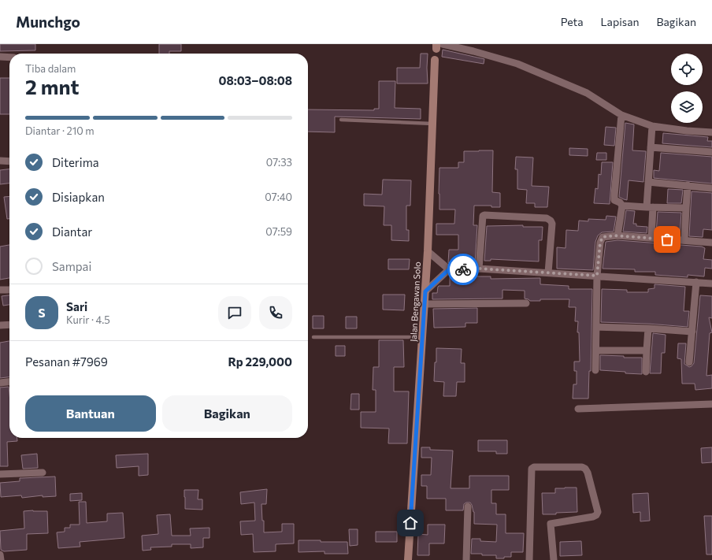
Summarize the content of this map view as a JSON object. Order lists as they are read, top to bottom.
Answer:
{
  "streets": {
    "main road": ["Jalan Bengawan Solo"]
  },
  "page": {
    "header": "Munchgo",
    "nav": ["Peta", "Lapisan", "Bagikan"],
    "heading": ["2 mnt", "Tiba dalam", "08:03–08:08"],
    "panel": [
      "Sari",
      "Kurir · 4.5",
      "Pesanan #7969",
      "Rp 229,000"
    ],
    "bar": "Diantar · 210 m",
    "list": [
      ["Diterima", "07:33"],
      ["Disiapkan", "07:40"],
      ["Diantar", "07:59"],
      "Sampai"
    ],
    "round": "S",
    "buttons": ["Bantuan", "Bagikan"]
  }
}
